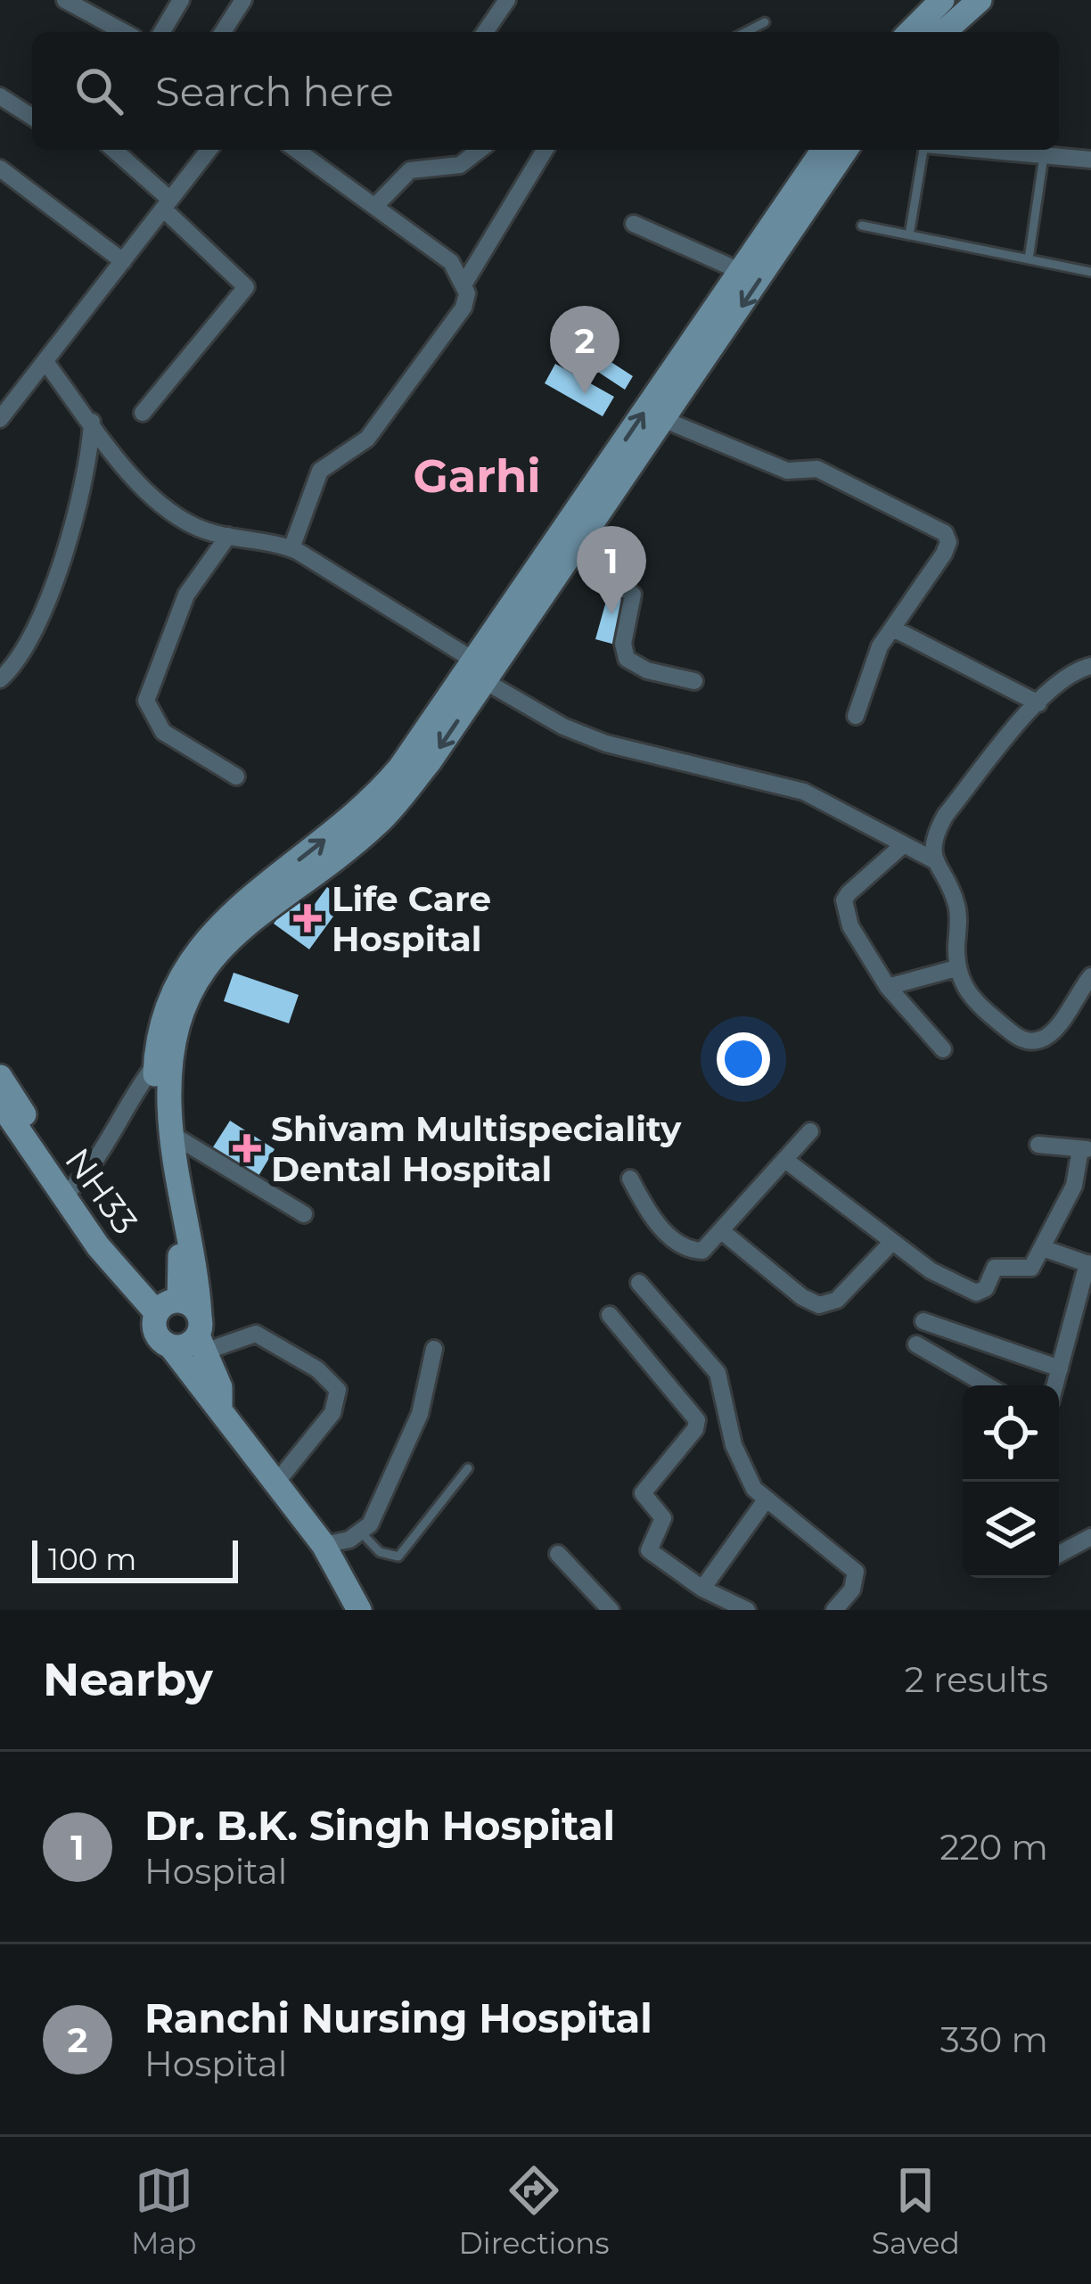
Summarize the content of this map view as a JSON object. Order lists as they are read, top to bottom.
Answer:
{
  "streets": {
    "main road": ["NH33"]
  },
  "districts": ["Garhi"],
  "places": {
    "health": ["Life Care Hospital", "Shivam Multispeciality Dental Hospital"]
  },
  "scale_bar": "100 m",
  "page": {
    "search": "Search here",
    "pins": ["2", "1"],
    "scale": "100 m",
    "heading": ["Nearby", "2 results"],
    "list": [
      {
        "mark": "1",
        "name": "Dr. B.K. Singh Hospital",
        "note": "Hospital",
        "value": "220 m"
      },
      {
        "mark": "2",
        "name": "Ranchi Nursing Hospital",
        "note": "Hospital",
        "value": "330 m"
      }
    ],
    "nav": ["Map", "Directions", "Saved"]
  }
}
